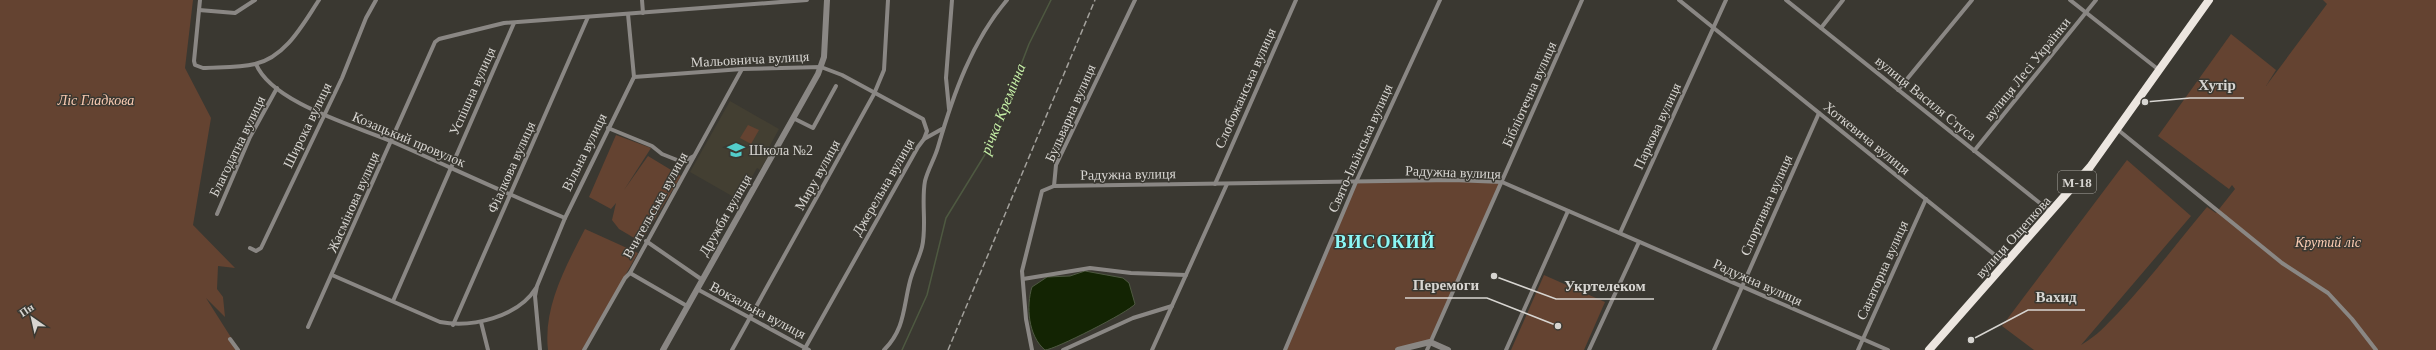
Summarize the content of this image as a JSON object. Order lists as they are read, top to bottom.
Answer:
{
  "streets": {
    "highway": ["М-18", "вулиця Ощепкова"],
    "street": [
      "Мальовнича вулиця",
      "вулиця Лесі Українки",
      "Слобожанська вулиця",
      "Успішна вулиця",
      "Бібліотечна вулиця",
      "вулиця Василя Стуса",
      "Бульварна вулиця",
      "Широка вулиця",
      "Паркова вулиця",
      "Хоткевича вулиця",
      "Козацький провулок",
      "Благодатна вулиця",
      "Свято-Ільїнська вулиця",
      "Вільна вулиця",
      "Фіалкова вулиця",
      "Радужна вулиця",
      "Миру вулиця",
      "Джерельна вулиця",
      "Жасмінова вулиця",
      "Вчительська вулиця",
      "Спортивна вулиця",
      "Дружби вулиця",
      "Санаторна вулиця",
      "Вокзальна вулиця"
    ]
  },
  "crossings": [
    ["Мальовнича вулиця", "Вільна вулиця"],
    ["Мальовнича вулиця", "Миру вулиця"],
    ["Мальовнича вулиця", "Джерельна вулиця"],
    ["Мальовнича вулиця", "Вчительська вулиця"],
    ["Мальовнича вулиця", "Дружби вулиця"],
    ["вулиця Лесі Українки", "вулиця Василя Стуса"],
    ["Слобожанська вулиця", "Радужна вулиця"],
    ["Успішна вулиця", "Козацький провулок"],
    ["Успішна вулиця", "Жасмінова вулиця"],
    ["Бібліотечна вулиця", "Радужна вулиця"],
    ["вулиця Василя Стуса", "вулиця Ощепкова"],
    ["Бульварна вулиця", "Радужна вулиця"],
    ["Широка вулиця", "Козацький провулок"],
    ["Паркова вулиця", "Хоткевича вулиця"],
    ["Паркова вулиця", "Радужна вулиця"],
    ["Хоткевича вулиця", "Спортивна вулиця"],
    ["Хоткевича вулиця", "вулиця Ощепкова"],
    ["Хоткевича вулиця", "Санаторна вулиця"],
    ["Козацький провулок", "Благодатна вулиця"],
    ["Козацький провулок", "Вільна вулиця"],
    ["Козацький провулок", "Фіалкова вулиця"],
    ["Козацький провулок", "Жасмінова вулиця"],
    ["Свято-Ільїнська вулиця", "Радужна вулиця"],
    ["Радужна вулиця", "Спортивна вулиця"],
    ["Радужна вулиця", "Санаторна вулиця"],
    ["Миру вулиця", "Вокзальна вулиця"],
    ["Джерельна вулиця", "Вокзальна вулиця"],
    ["Дружби вулиця", "Вокзальна вулиця"]
  ],
  "districts": ["ВИСОКИЙ"],
  "water": ["річка Кремінна"],
  "parks": ["Ліс Гладкова", "Крутий ліс"],
  "places": {
    "other": [
      "Хутір",
      "Укртелеком",
      "Перемоги",
      "Вахид"
    ],
    "school or university": ["Школа №2"]
  },
  "north": "top left"
}
